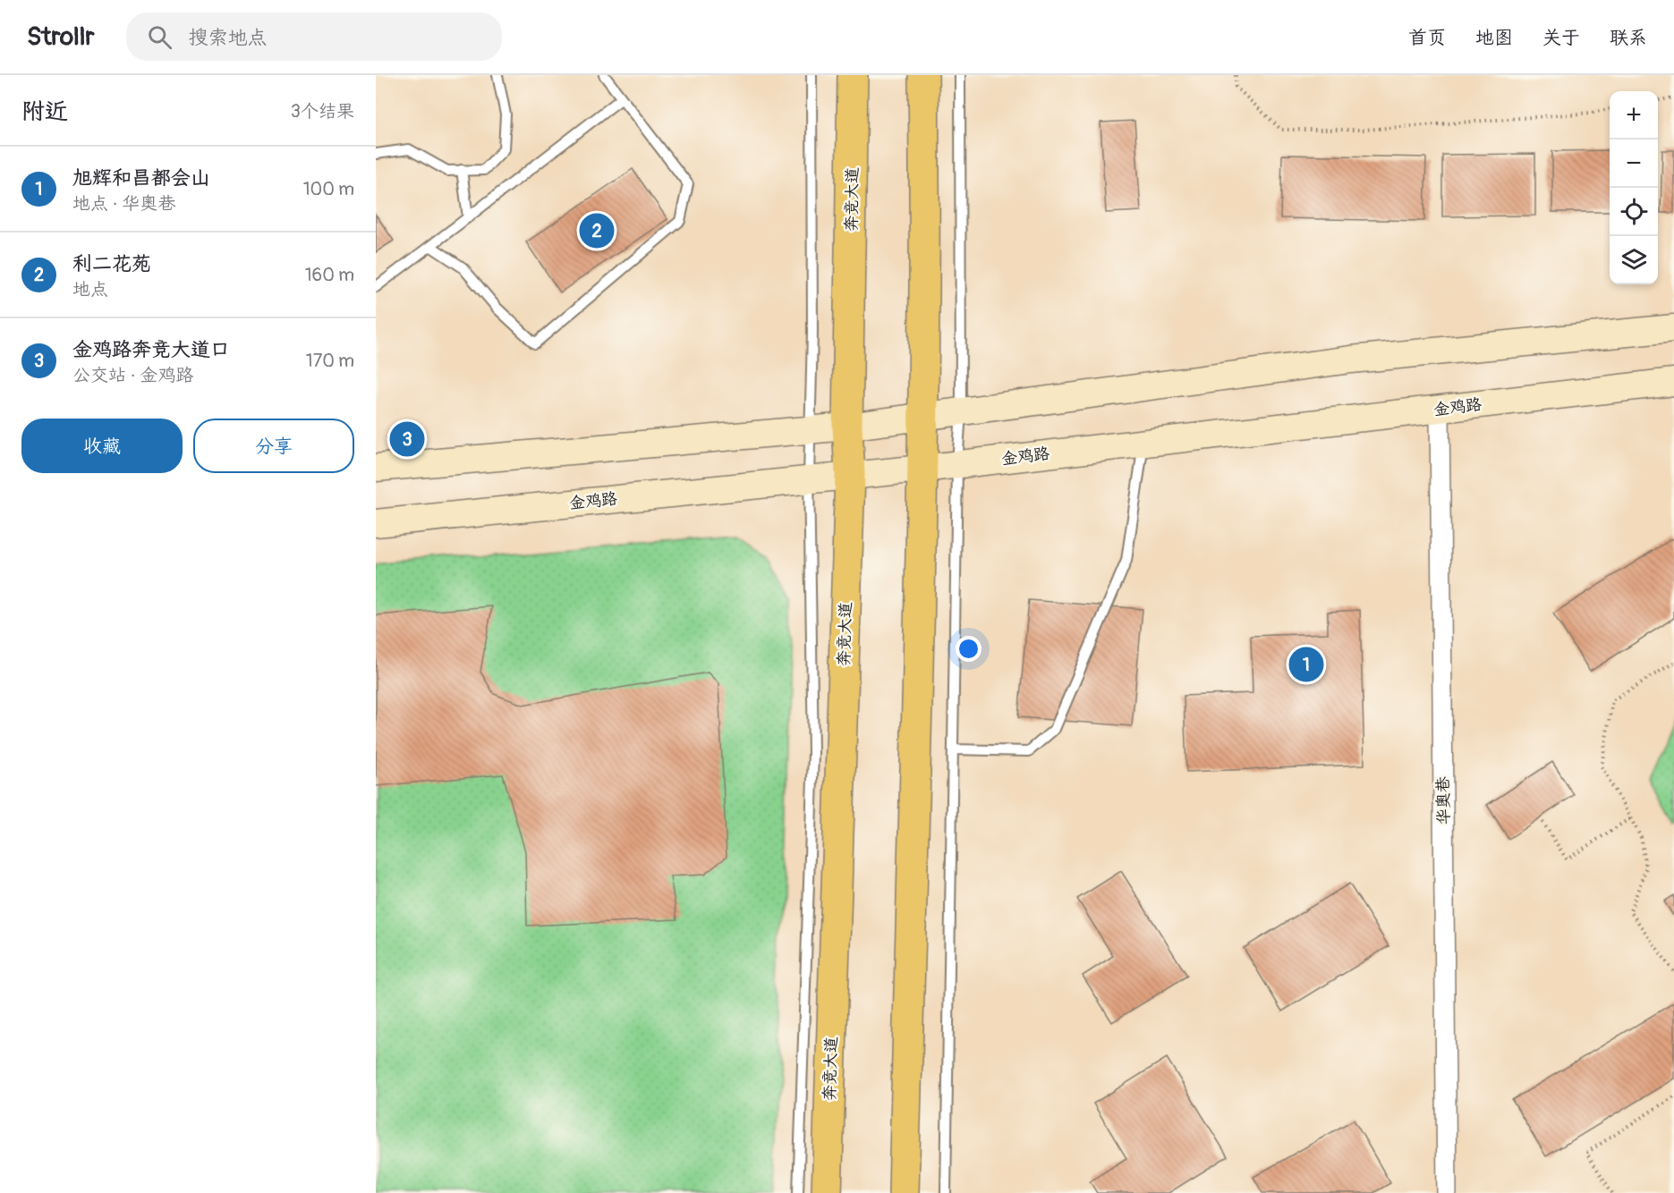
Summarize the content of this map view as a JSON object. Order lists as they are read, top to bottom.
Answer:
{
  "streets": {
    "main road": ["奔竞大道", "金鸡路"],
    "street": ["华奥巷"]
  },
  "crossings": [
    ["奔竞大道", "金鸡路"],
    ["金鸡路", "华奥巷"]
  ],
  "page": {
    "header": "Strollr",
    "search": "搜索地点",
    "nav": [
      "首页",
      "地图",
      "关于",
      "联系"
    ],
    "heading": ["附近", "3个结果"],
    "map_buttons": ["+", "−"],
    "list": [
      {
        "mark": "1",
        "name": "旭辉和昌都会山",
        "note": "地点 · 华奥巷",
        "value": "100 m"
      },
      {
        "mark": "2",
        "name": "利二花苑",
        "note": "地点",
        "value": "160 m"
      },
      {
        "mark": "3",
        "name": "金鸡路奔竞大道口",
        "note": "公交站 · 金鸡路",
        "value": "170 m"
      }
    ],
    "pins": ["2", "3", "1"],
    "buttons": ["收藏", "分享"]
  }
}
